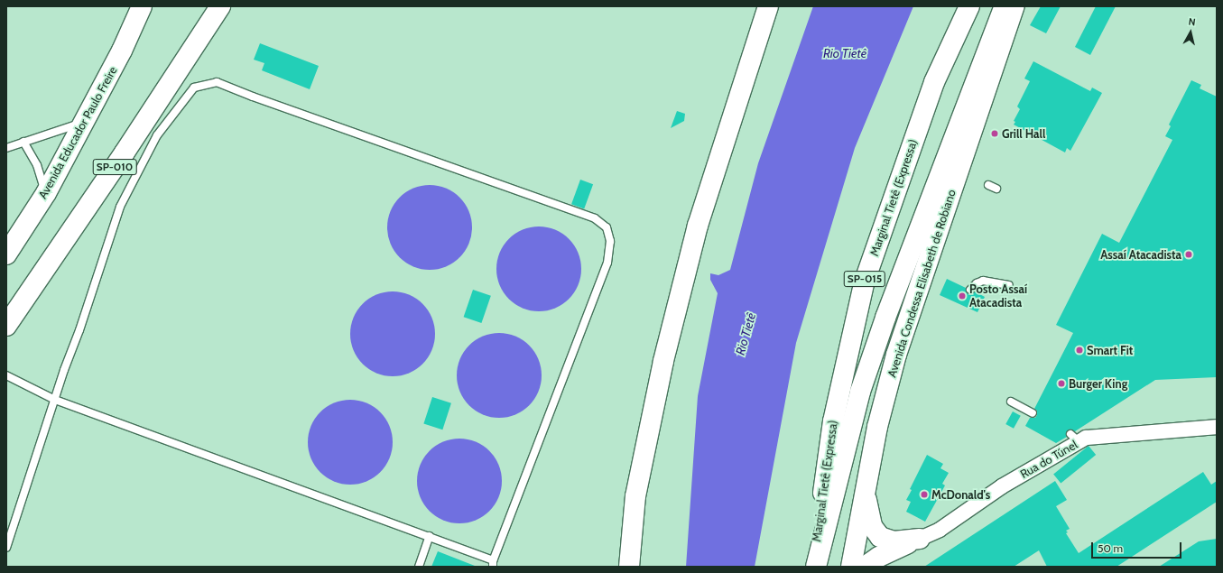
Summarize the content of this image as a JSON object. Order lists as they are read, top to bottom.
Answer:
{
  "streets": {
    "highway": [
      "Avenida Educador Paulo Freire",
      "SP-010",
      "Marginal Tietê (Expressa)",
      "SP-015",
      "Avenida Condessa Elisabeth de Robiano"
    ],
    "street": ["Rua do Túnel"]
  },
  "water": ["Rio Tietê"],
  "places": [
    "Grill Hall",
    "Assaí Atacadista",
    "Posto Assaí Atacadista",
    "Smart Fit",
    "Burger King",
    "McDonald's"
  ],
  "scale_bar": "50 m",
  "north": "top"
}
